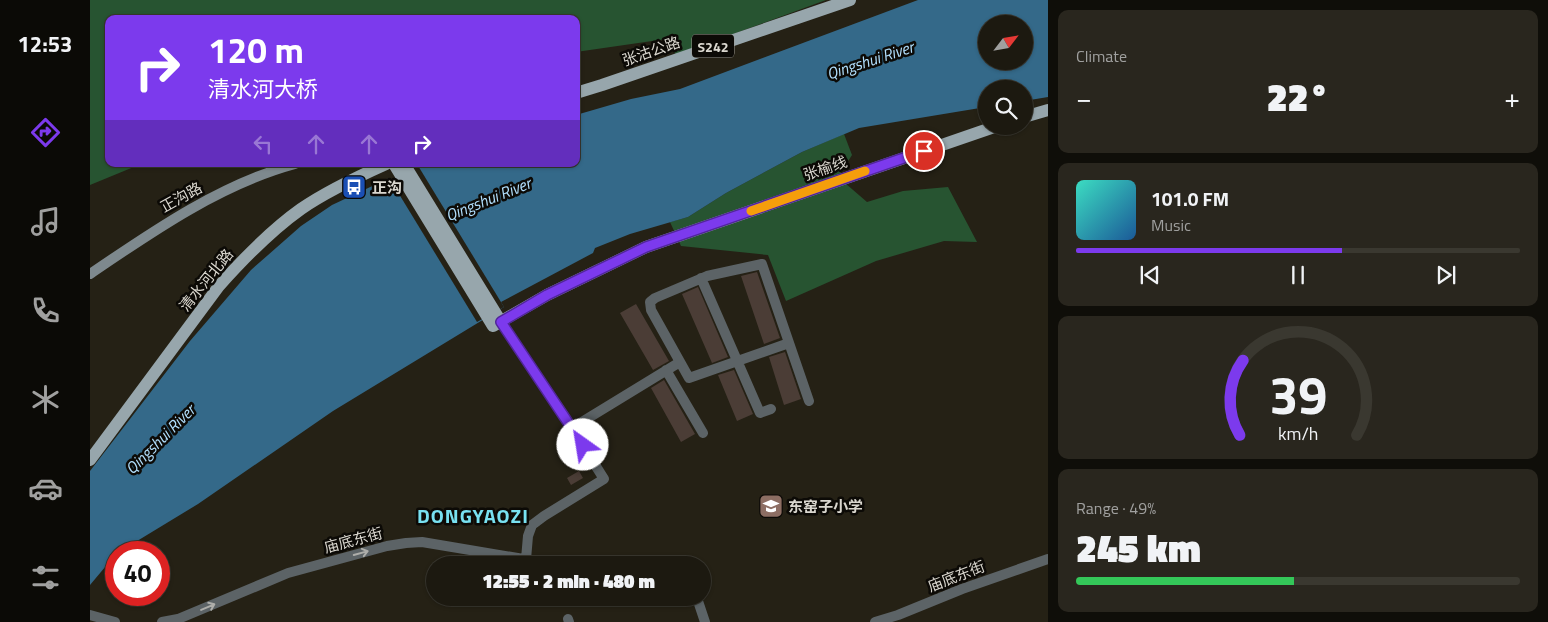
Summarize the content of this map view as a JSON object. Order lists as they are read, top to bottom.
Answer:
{
  "streets": {
    "main road": [
      "S242",
      "张沽公路",
      "张榆线",
      "正沟路",
      "清水河北路"
    ],
    "street": ["庙底东街"]
  },
  "one_way": ["庙底东街"],
  "districts": ["DONGYAOZI"],
  "water": ["Qingshui River"],
  "places": {
    "bus stop": ["正沟"],
    "school or university": ["东窑子小学"]
  },
  "north": "top right",
  "page": {
    "tabs": "12:53",
    "tile": [
      "Climate",
      ["Range · 49%", "245 km"]
    ],
    "turn": ["120 m", "清水河大桥"],
    "heat": ["−", "22°", "+"],
    "song": ["101.0 FM", "Music"],
    "limit": "40",
    "trip": "12:55 · 2 min · 480 m",
    "gauge": ["39", "km/h"]
  }
}
